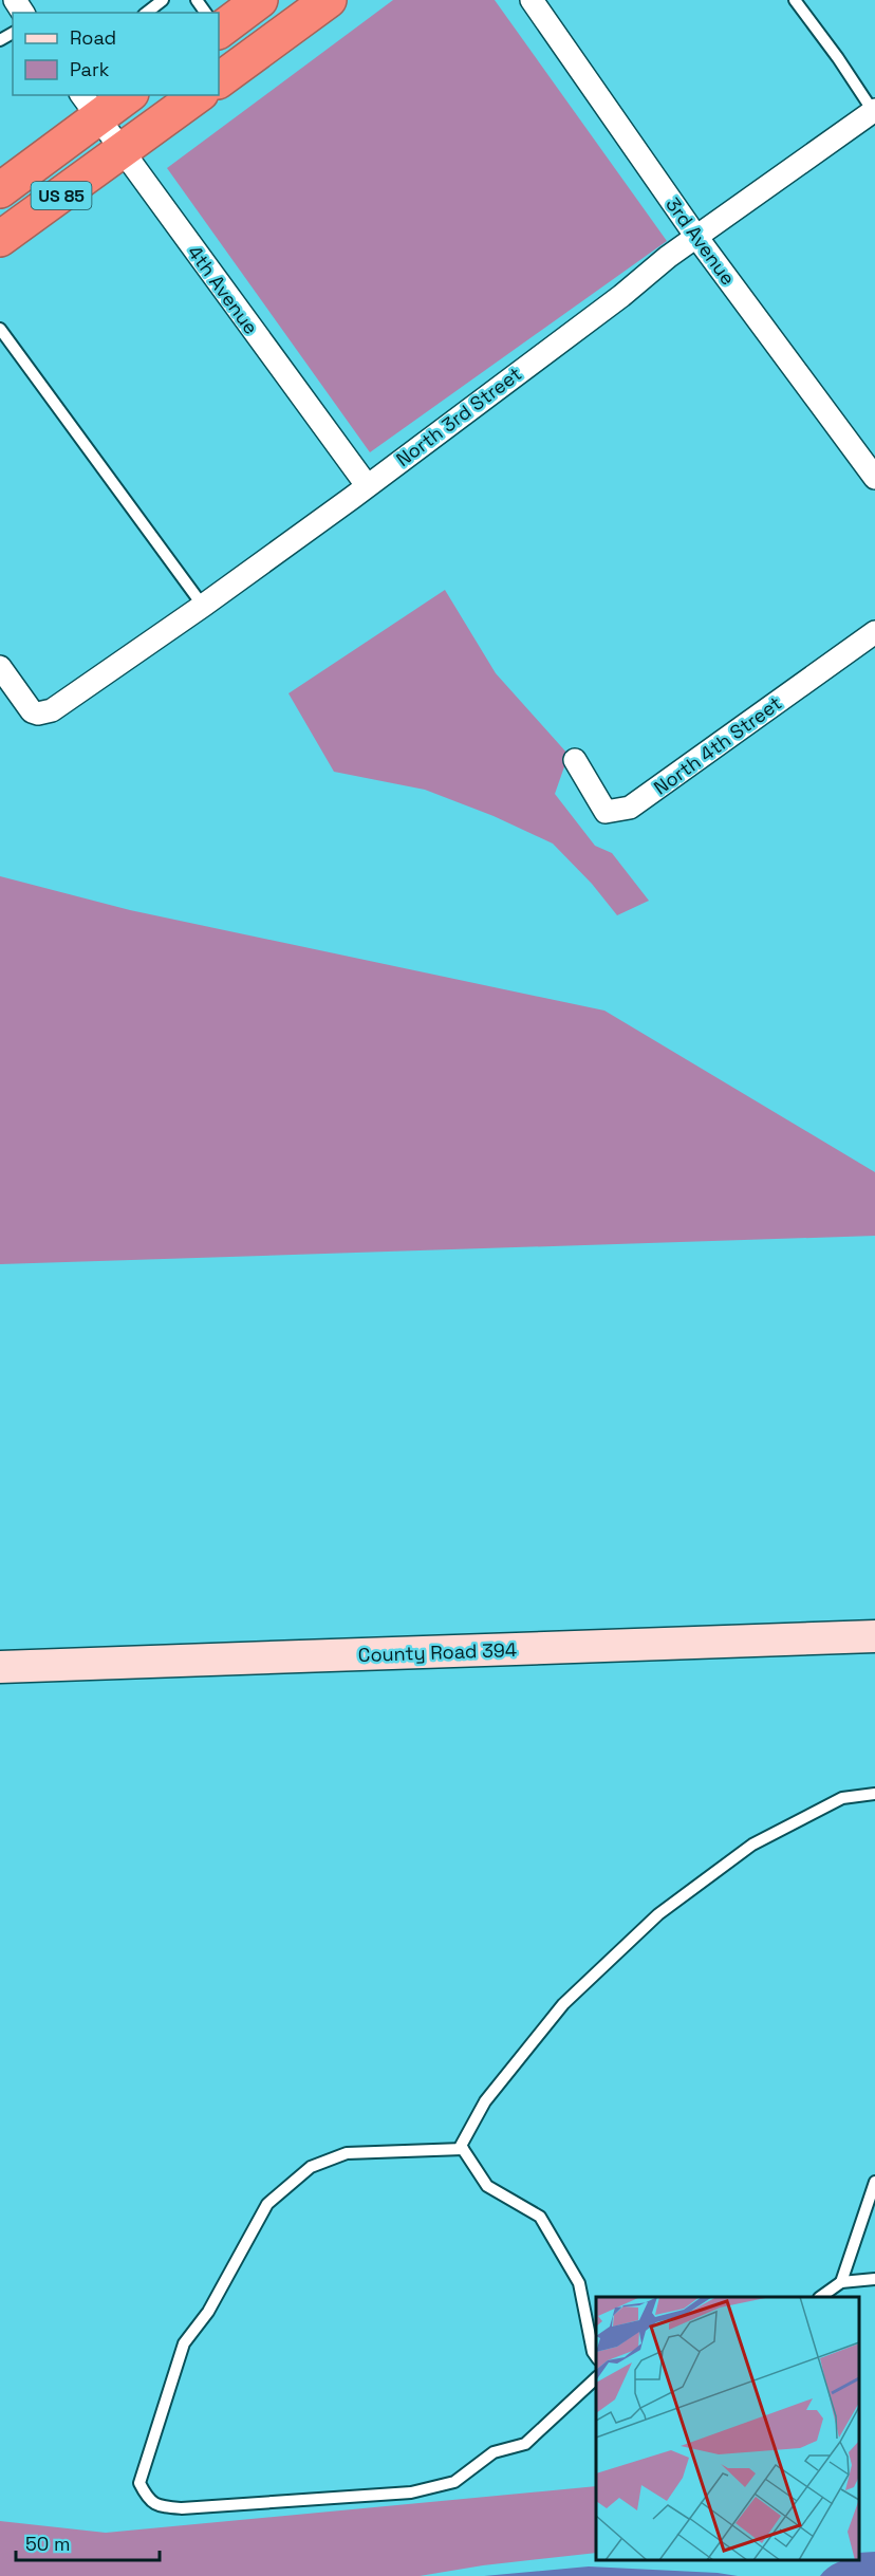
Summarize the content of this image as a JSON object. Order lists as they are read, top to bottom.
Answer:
{
  "streets": {
    "highway": ["US 85"],
    "street": [
      "3rd Avenue",
      "4th Avenue",
      "North 3rd Street",
      "North 4th Street",
      "County Road 394"
    ]
  },
  "crossings": [
    ["US 85", "4th Avenue"],
    ["3rd Avenue", "North 3rd Street"],
    ["4th Avenue", "North 3rd Street"]
  ],
  "legend": ["Road", "Park"],
  "scale_bar": "50 m"
}
